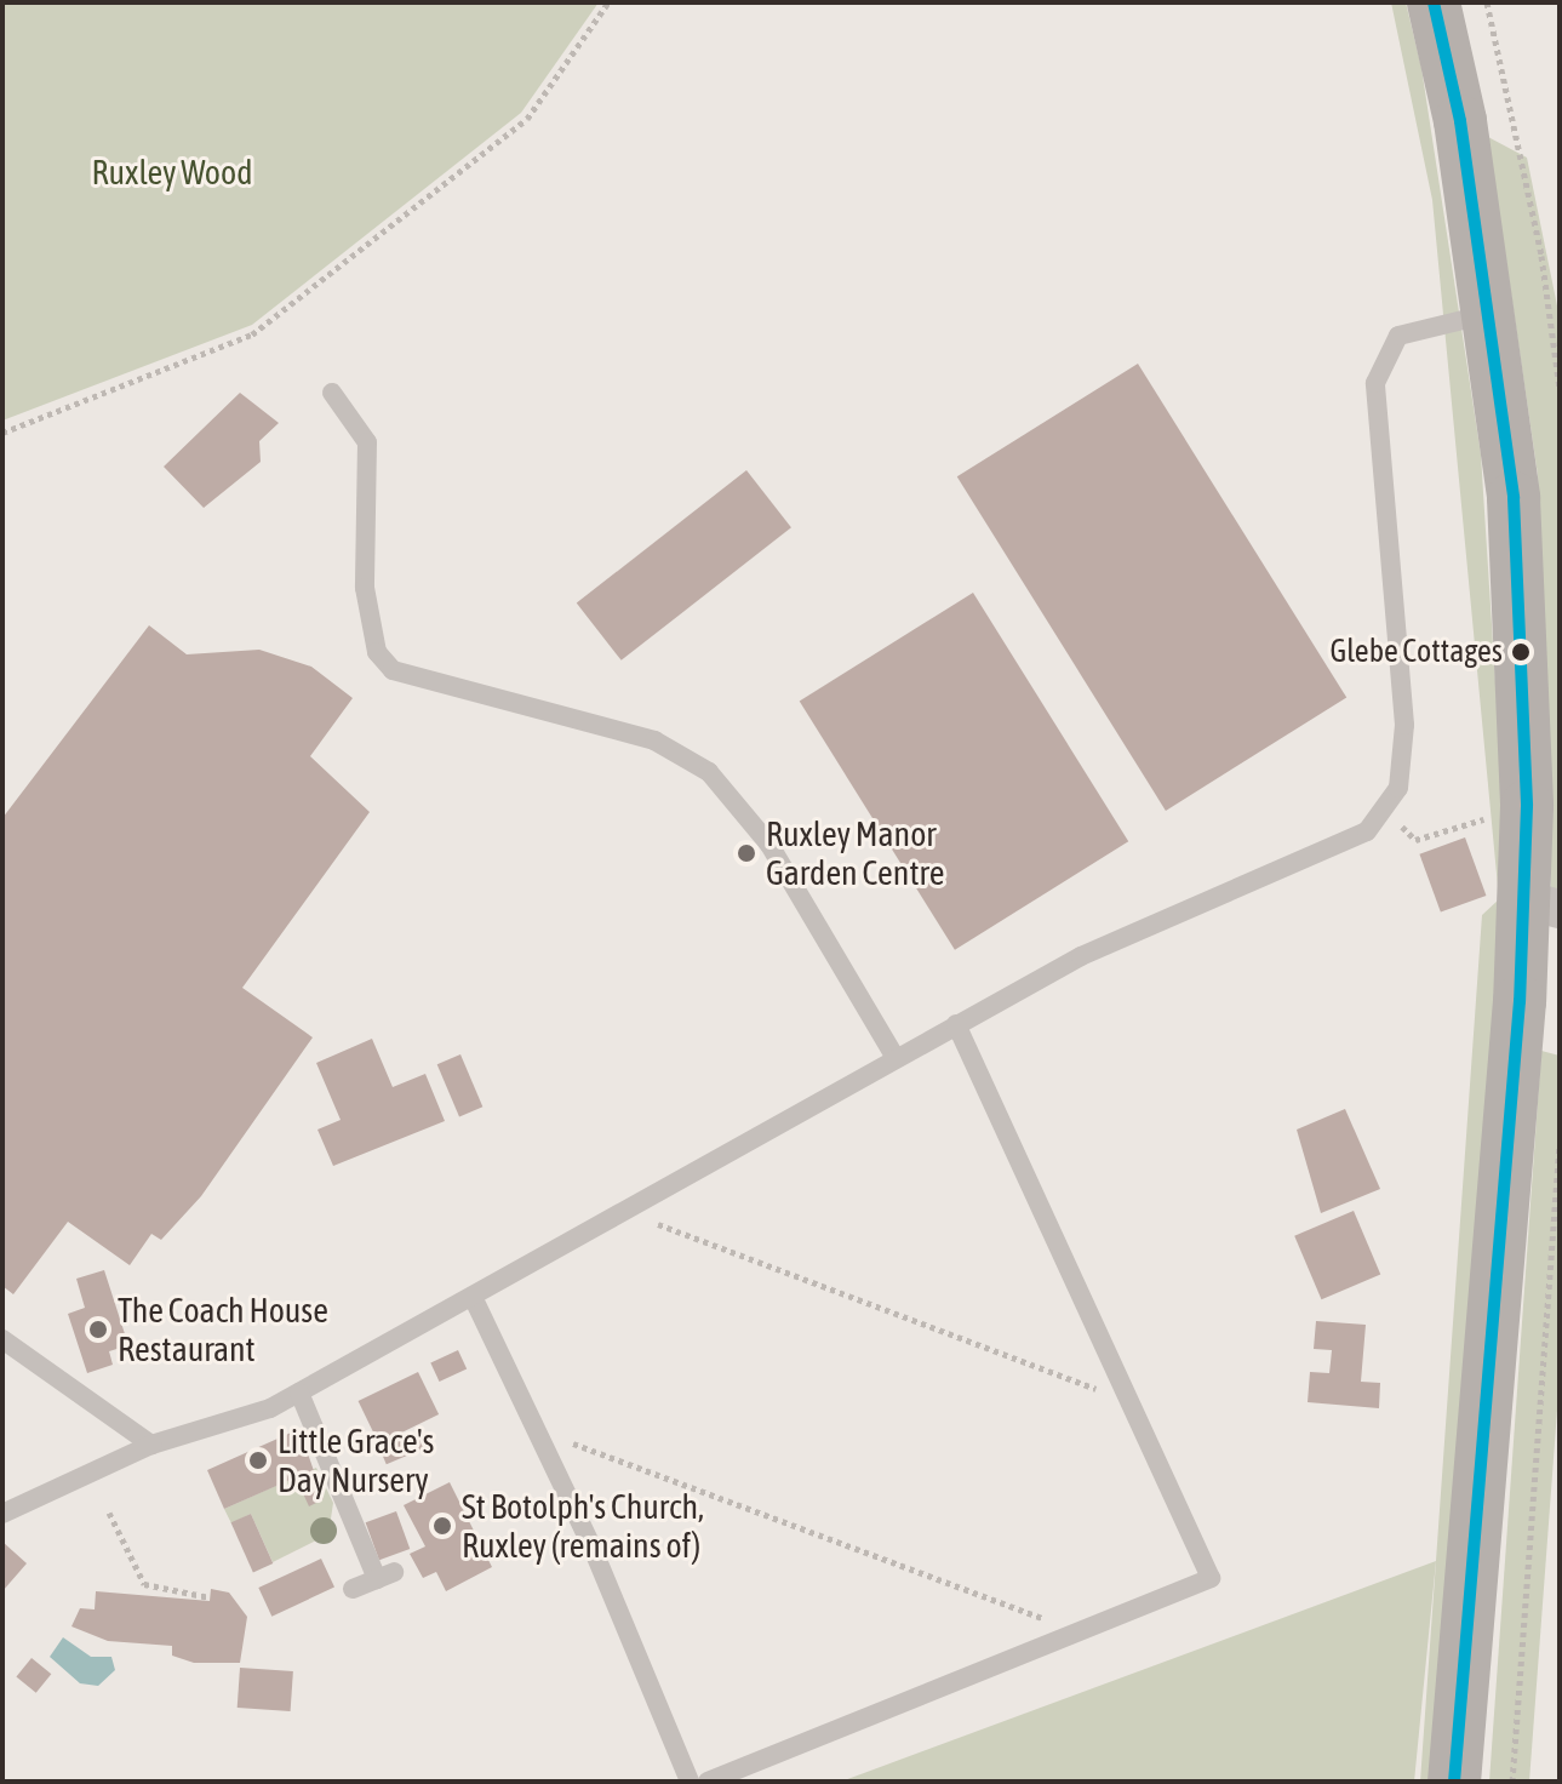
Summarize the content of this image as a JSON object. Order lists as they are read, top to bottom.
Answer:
{
  "parks": ["Ruxley Wood"],
  "places": [
    "Glebe Cottages",
    "Ruxley Manor Garden Centre",
    "The Coach House Restaurant",
    "Little Grace's Day Nursery",
    "St Botolph's Church, Ruxley (remains of)"
  ]
}
